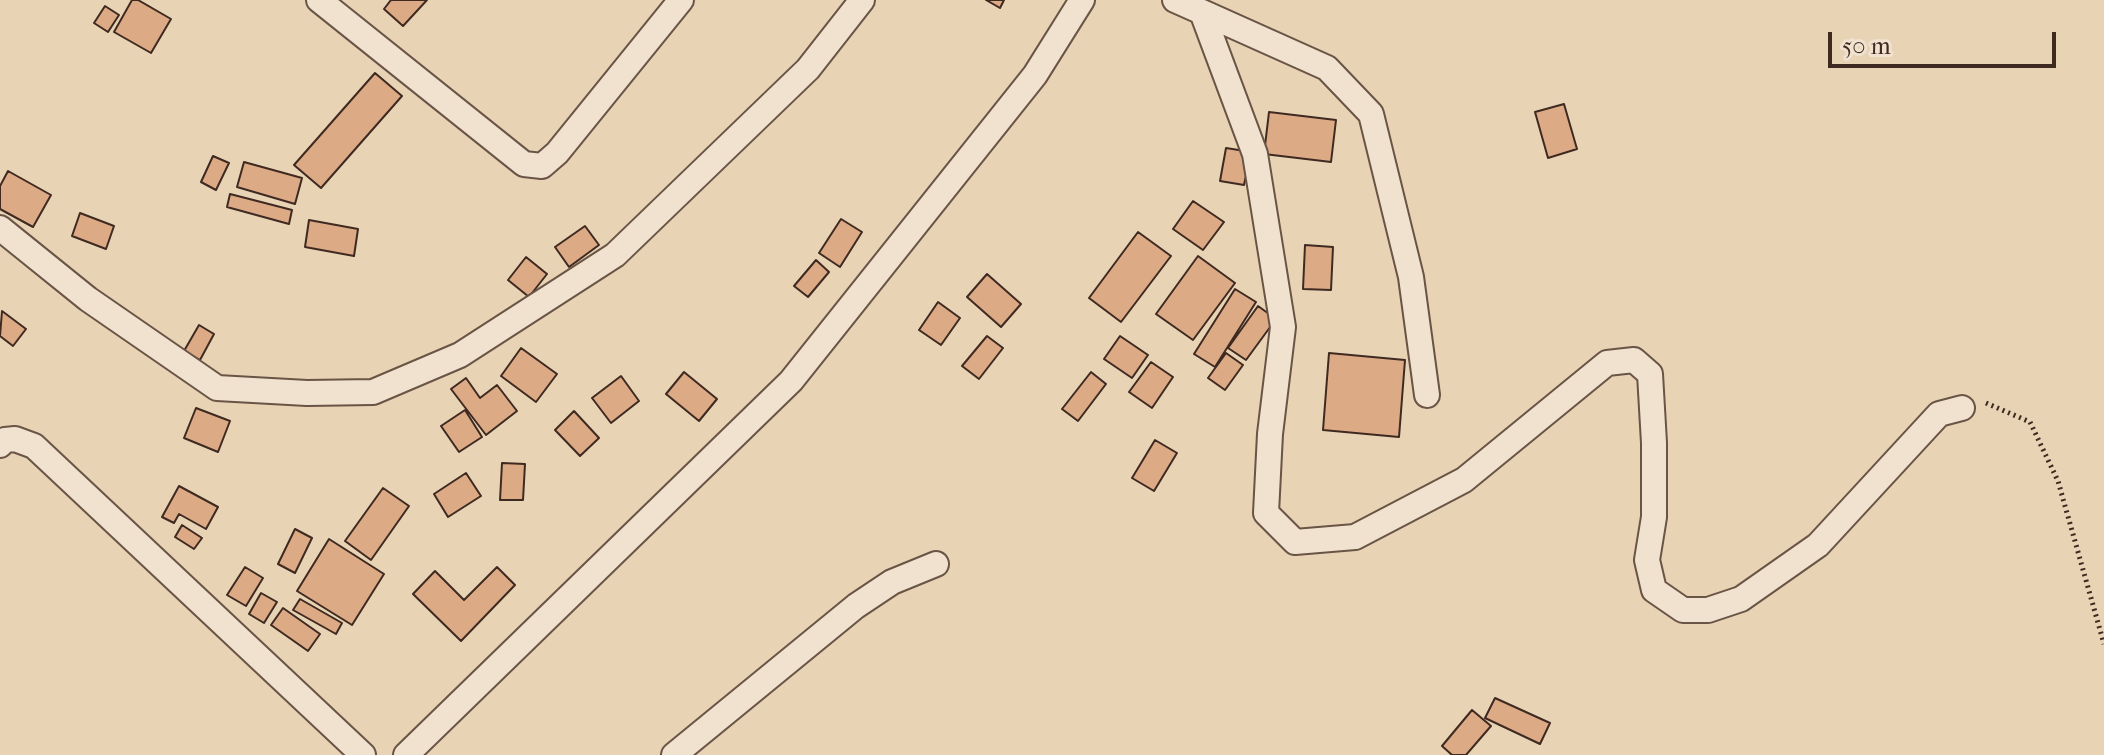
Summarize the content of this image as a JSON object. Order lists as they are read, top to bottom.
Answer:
{
  "scale_bar": "50 m"
}
